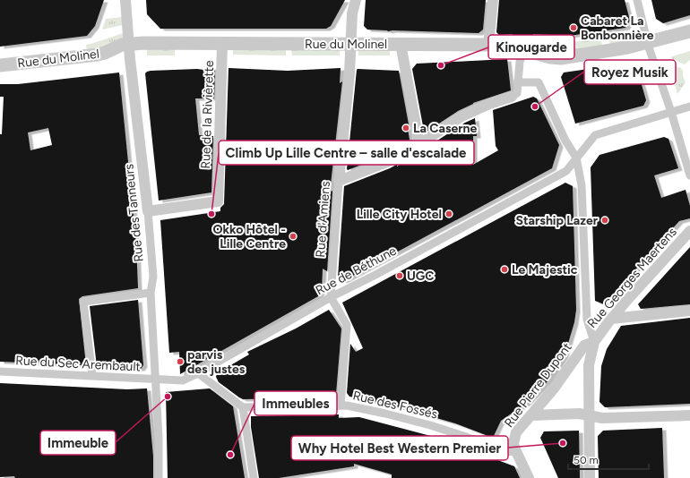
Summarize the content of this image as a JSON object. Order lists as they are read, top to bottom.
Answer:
{
  "streets": {
    "street": [
      "Rue du Molinel",
      "Rue de la Rivièrette",
      "Rue des Tanneurs",
      "Rue d'Amiens",
      "Rue de Béthune",
      "Rue Georges Maertens",
      "Rue du Sec Arembault",
      "Rue Pierre Dupont",
      "Rue des Fossés"
    ]
  },
  "crossings": [
    ["Rue du Molinel", "Rue de la Rivièrette"],
    ["Rue du Molinel", "Rue des Tanneurs"],
    ["Rue du Molinel", "Rue d'Amiens"],
    ["Rue de la Rivièrette", "Rue des Tanneurs"],
    ["Rue des Tanneurs", "Rue de Béthune"],
    ["Rue des Tanneurs", "Rue du Sec Arembault"],
    ["Rue d'Amiens", "Rue de Béthune"],
    ["Rue de Béthune", "Rue du Sec Arembault"],
    ["Rue Georges Maertens", "Rue Pierre Dupont"],
    ["Rue Pierre Dupont", "Rue des Fossés"]
  ],
  "places": [
    "Cabaret La Bonbonnière",
    "Kinougarde",
    "Royez Musik",
    "La Caserne",
    "Climb Up Lille Centre – salle d'escalade",
    "Lille City Hotel",
    "Starship Lazer",
    "Okko Hôtel - Lille Centre",
    "Le Majestic",
    "UGC",
    "parvis des justes",
    "Immeuble",
    "Why Hotel Best Western Premier",
    "Immeubles"
  ],
  "scale_bar": "50 m"
}
